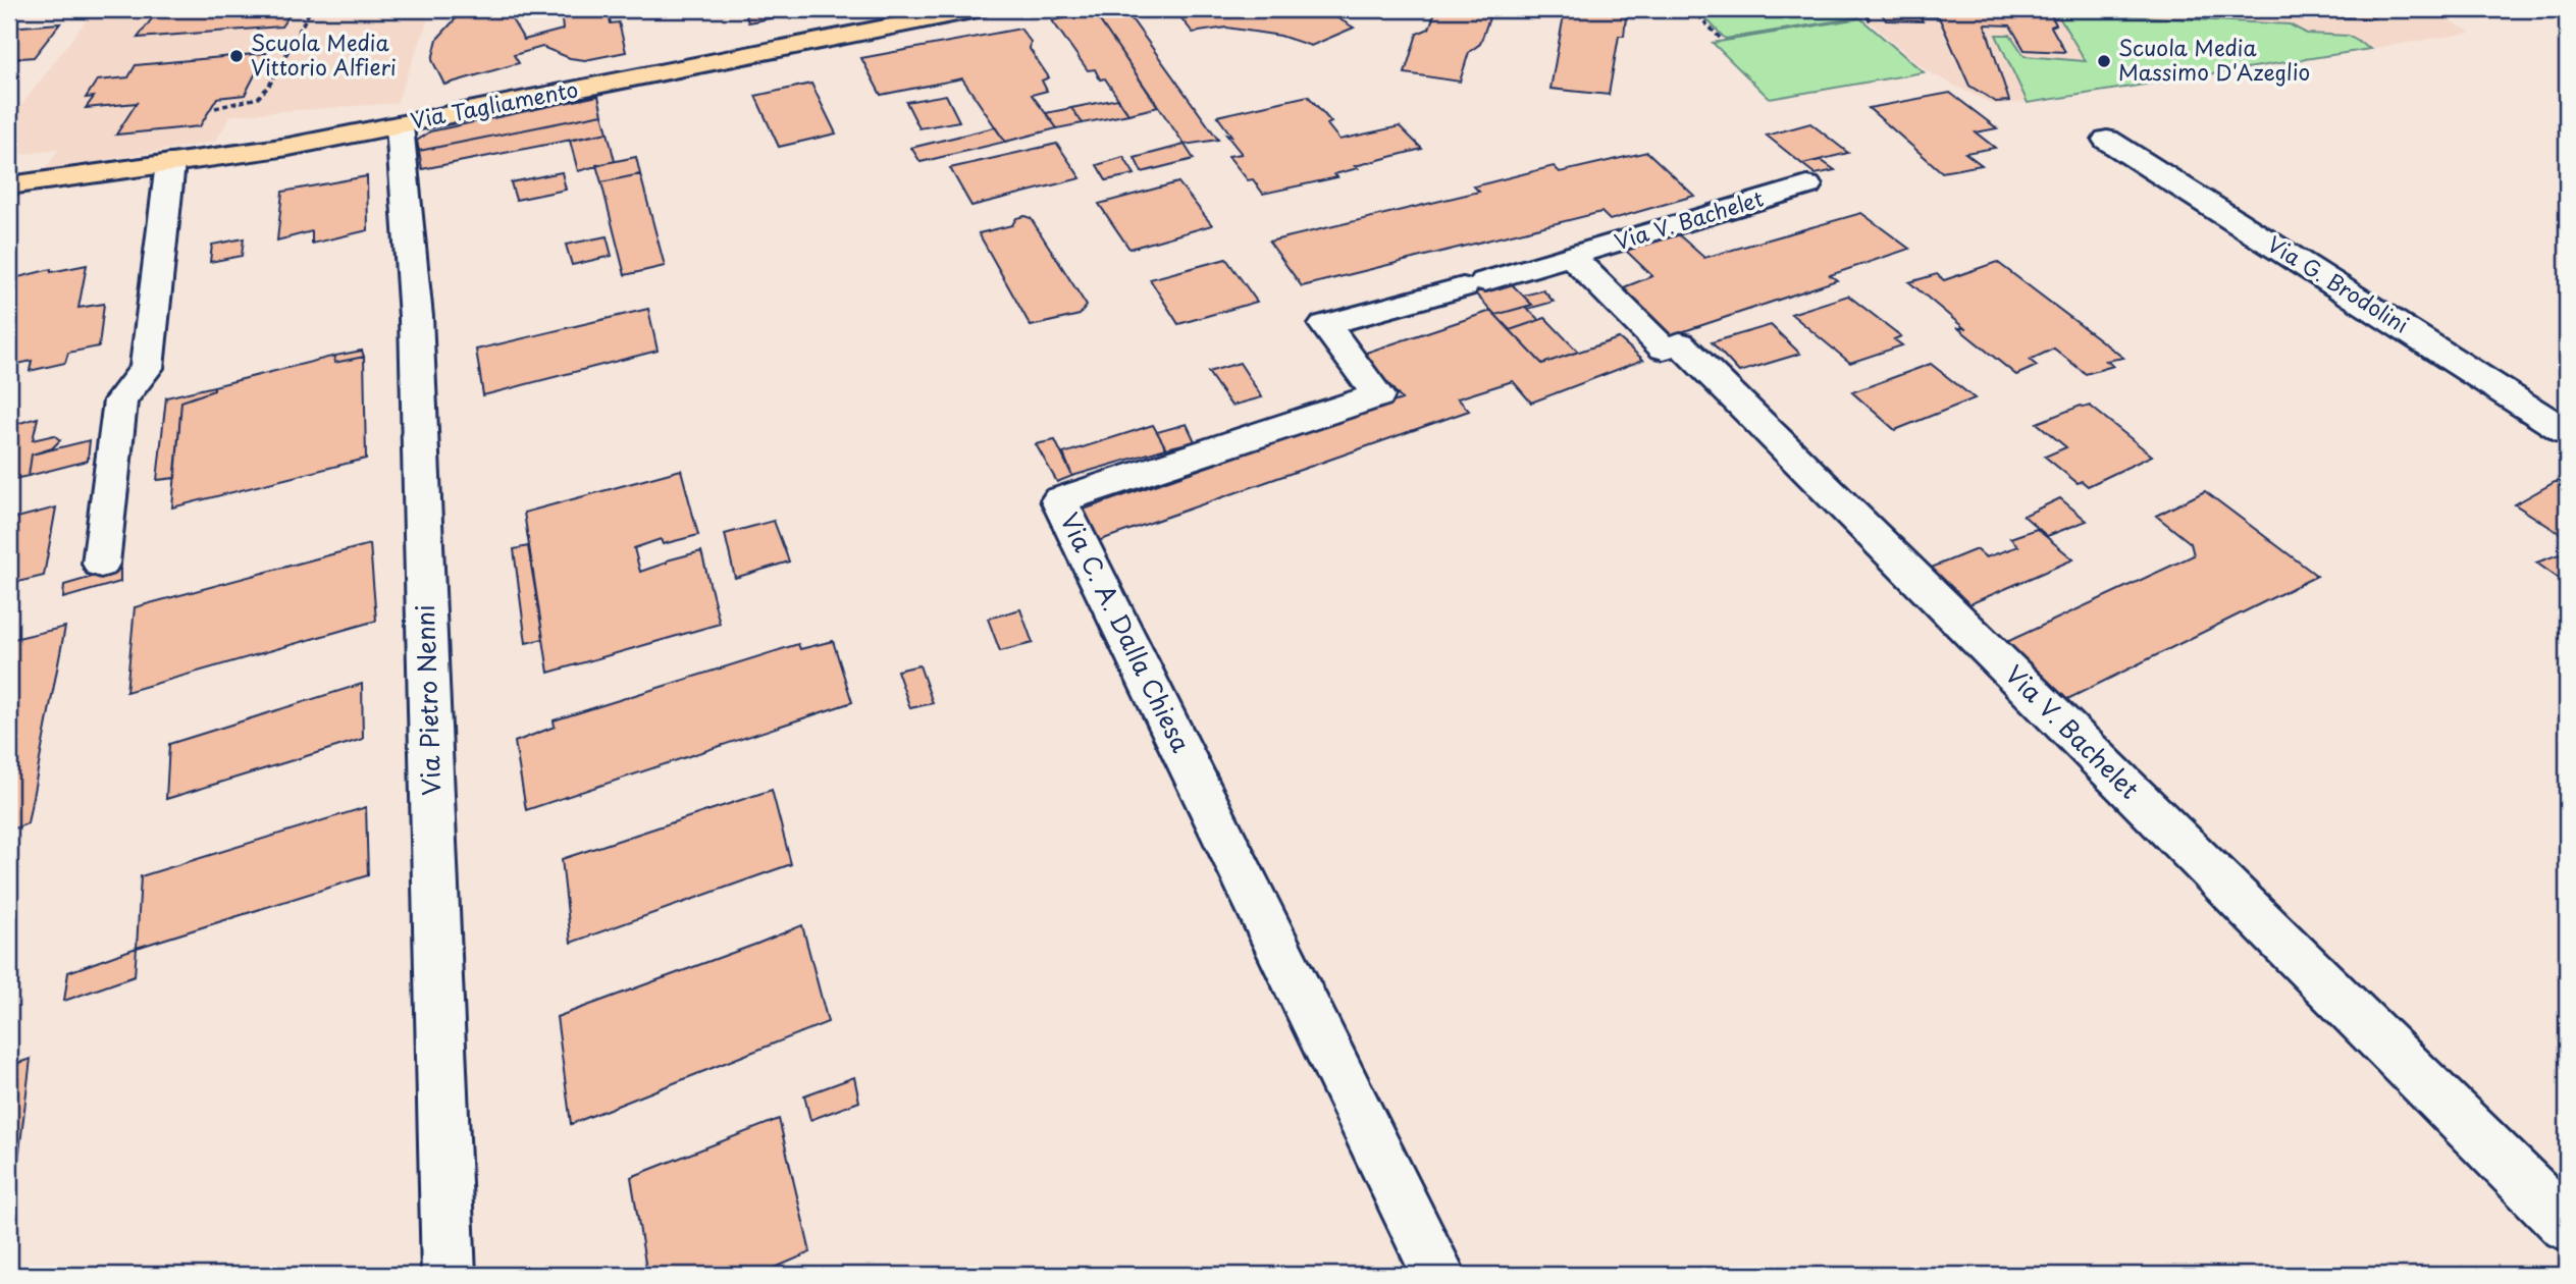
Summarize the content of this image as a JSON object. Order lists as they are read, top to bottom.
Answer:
{
  "streets": {
    "main road": ["Via Tagliamento"],
    "street": [
      "Via V. Bachelet",
      "Via G. Brodolini",
      "Via C. A. Dalla Chiesa",
      "Via Pietro Nenni"
    ]
  },
  "crossings": [
    ["Via Tagliamento", "Via Pietro Nenni"],
    ["Via V. Bachelet", "Via C. A. Dalla Chiesa"]
  ],
  "places": ["Scuola Media Vittorio Alfieri", "Scuola Media Massimo D'Azeglio"]
}
